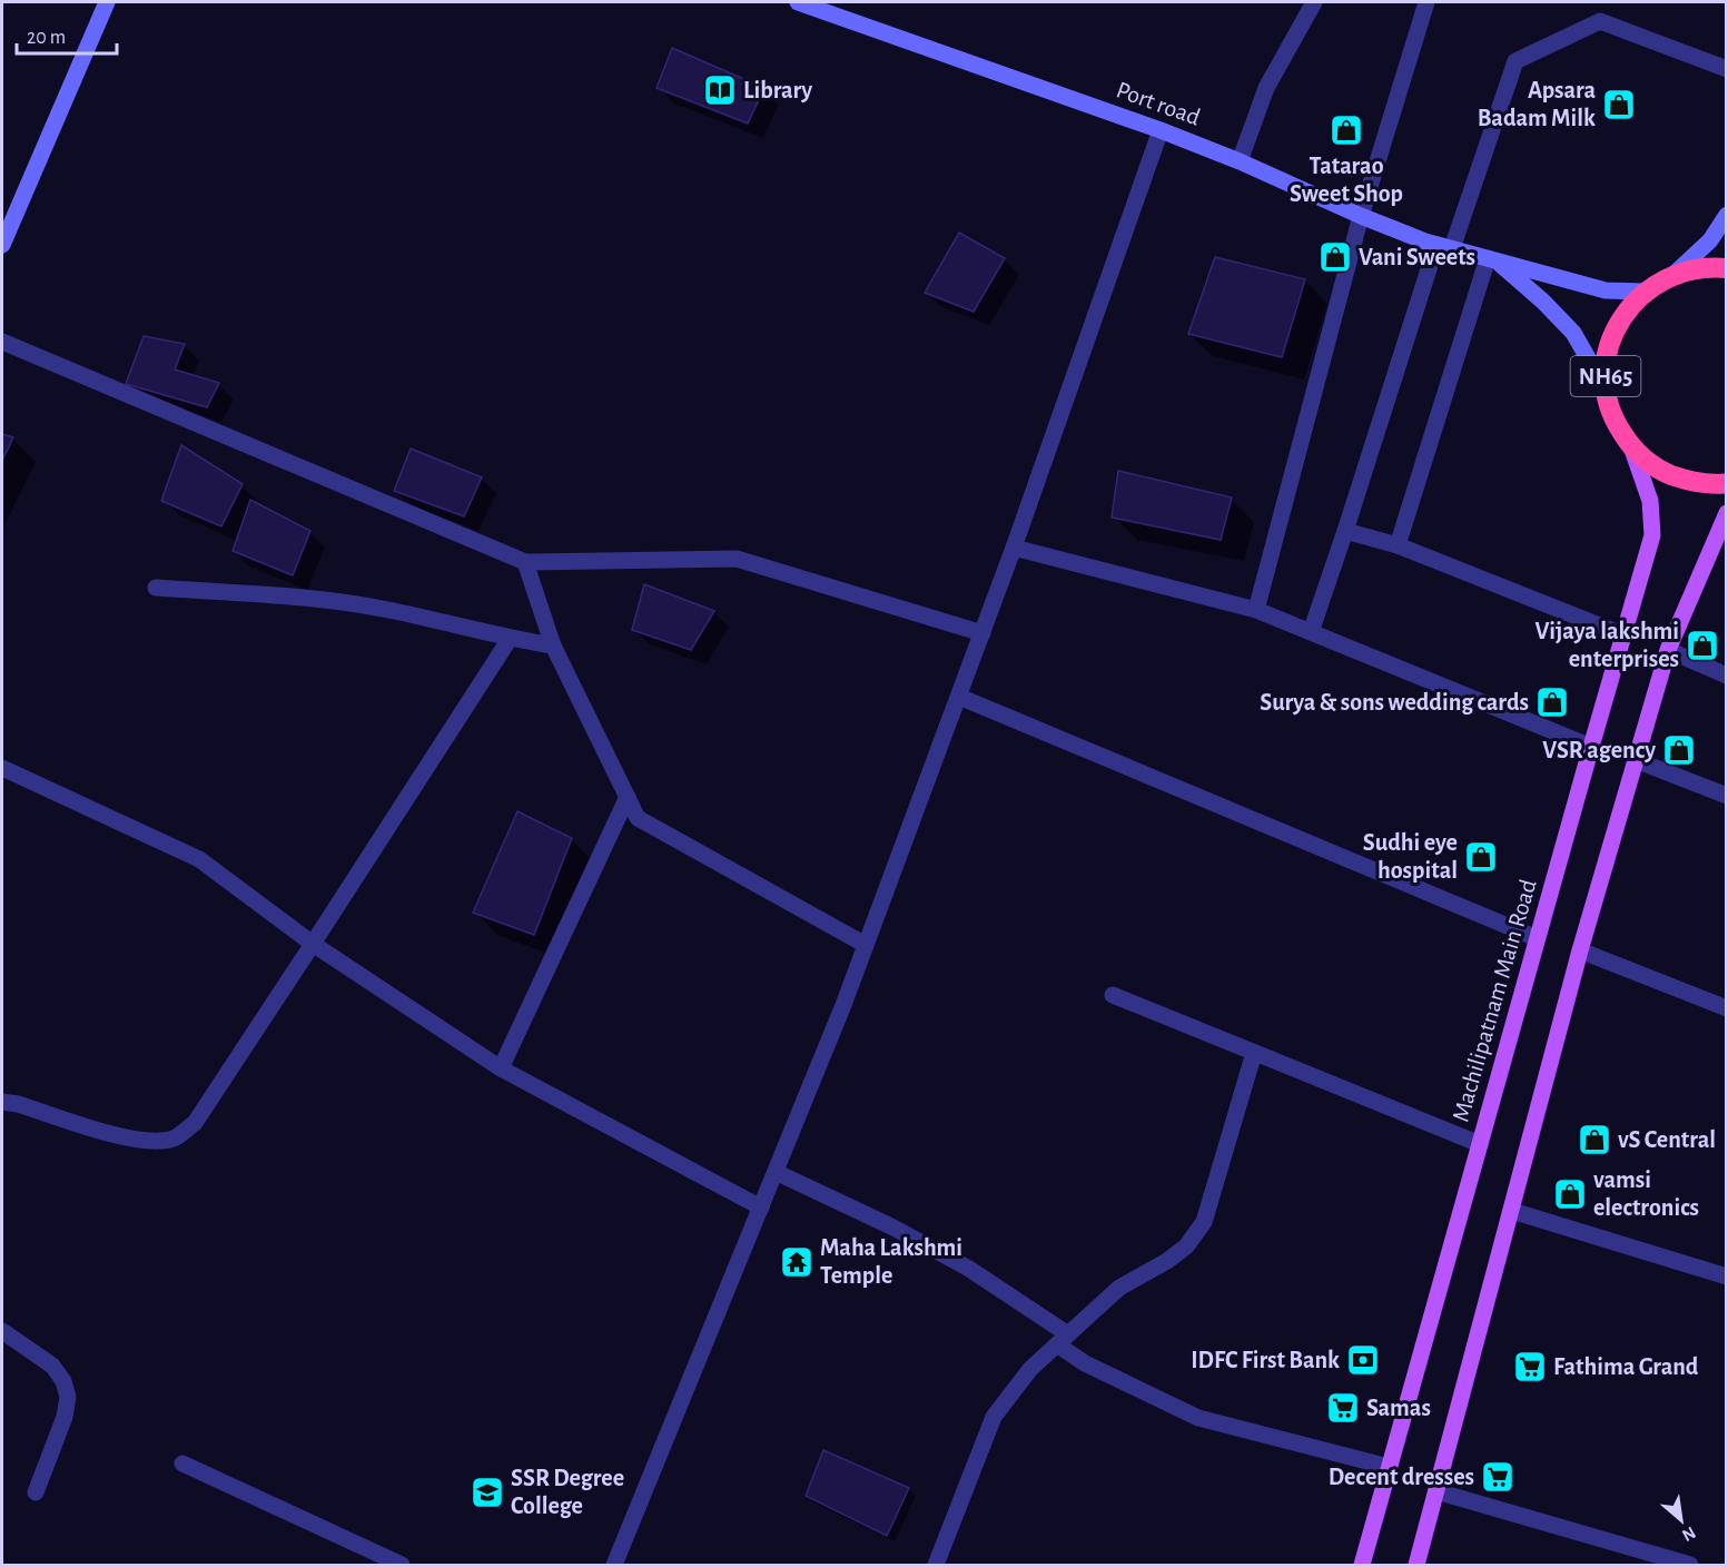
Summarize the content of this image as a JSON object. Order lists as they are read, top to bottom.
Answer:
{
  "streets": {
    "highway": ["NH65"],
    "main road": ["Port road", "Machilipatnam Main Road"]
  },
  "crossings": [
    ["Port road", "NH65"],
    ["NH65", "Machilipatnam Main Road"]
  ],
  "places": {
    "library": ["Library"],
    "shop": [
      "Apsara Badam Milk",
      "Tatarao Sweet Shop",
      "Vani Sweets",
      "Vijaya lakshmi enterprises",
      "Surya & sons wedding cards",
      "VSR agency",
      "Sudhi eye hospital",
      "vS Central",
      "vamsi electronics"
    ],
    "temple": ["Maha Lakshmi Temple"],
    "bank": ["IDFC First Bank"],
    "supermarket": ["Fathima Grand", "Samas", "Decent dresses"],
    "school or university": ["SSR Degree College"]
  },
  "scale_bar": "20 m",
  "north": "bottom right"
}
